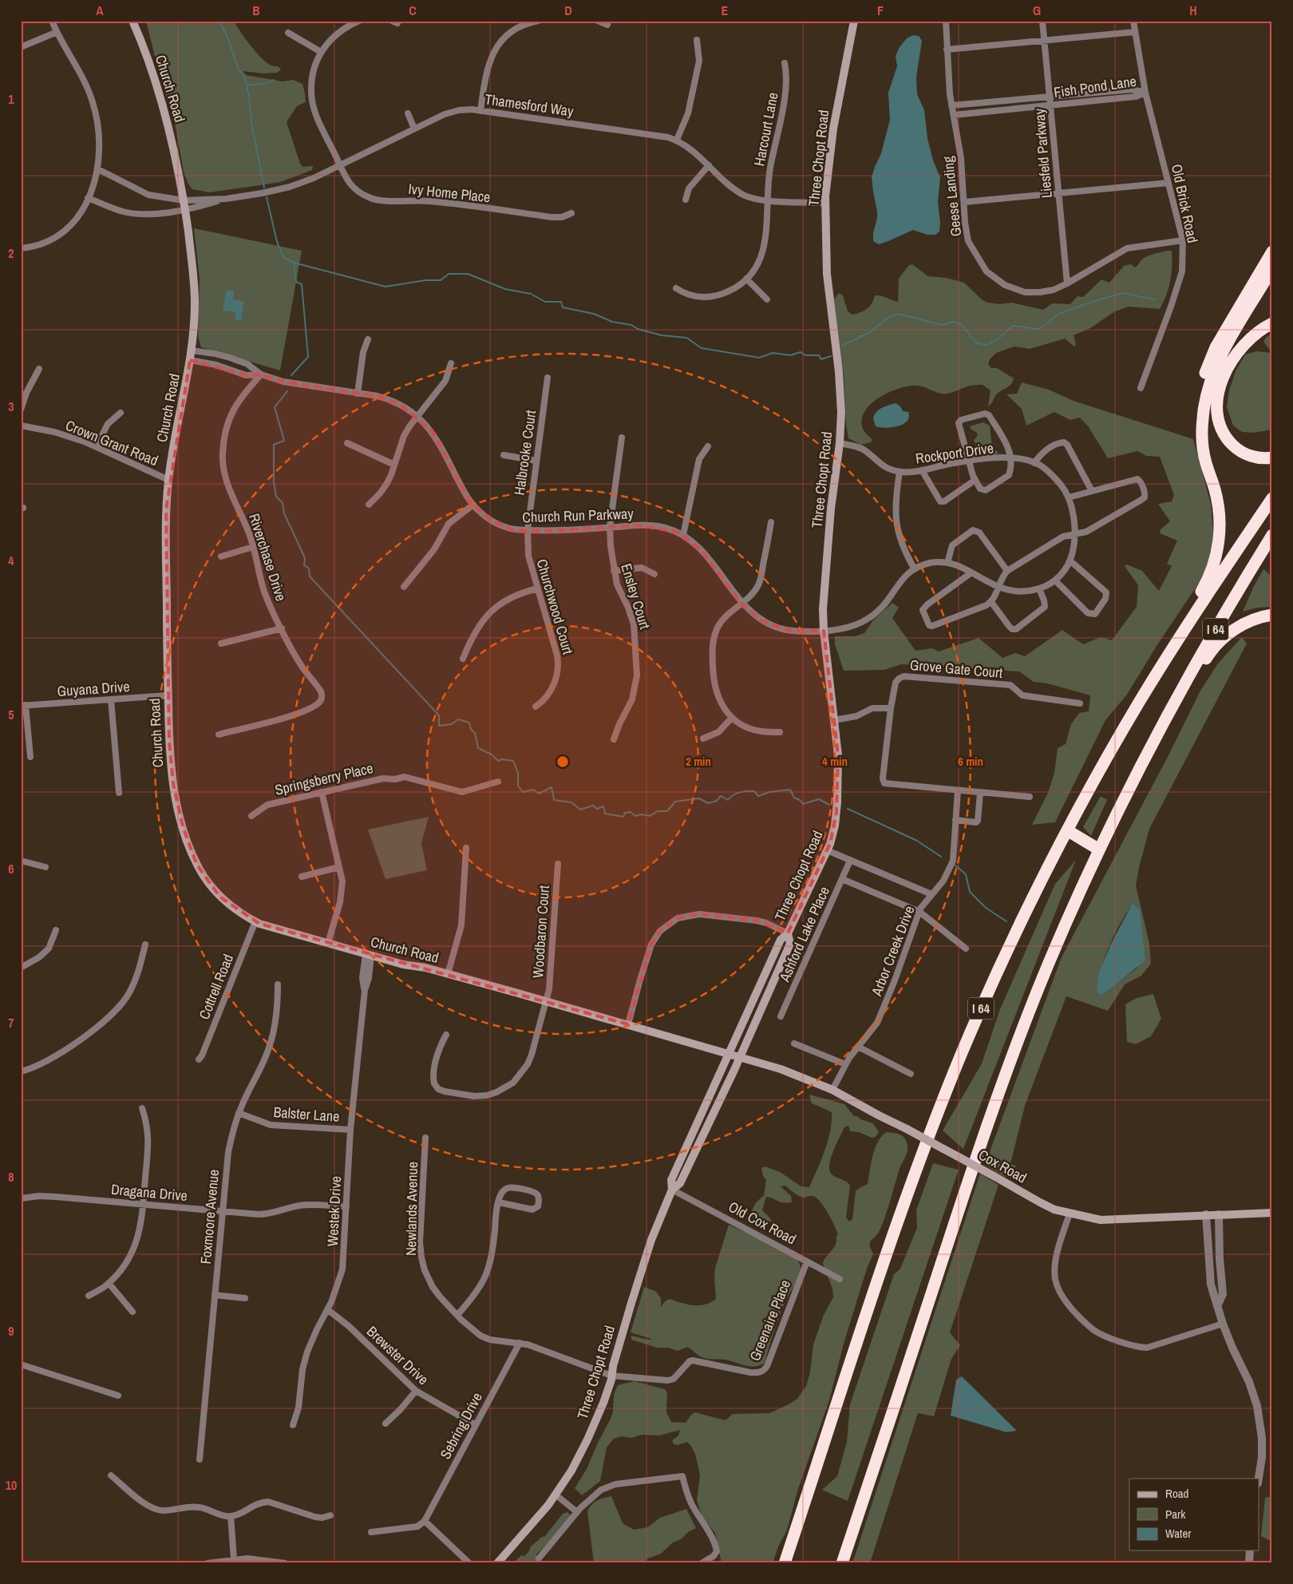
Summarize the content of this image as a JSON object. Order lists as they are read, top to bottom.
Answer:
{
  "streets": {
    "highway": ["I 64"],
    "main road": ["Church Road", "Three Chopt Road", "Cox Road"],
    "street": [
      "Fish Pond Lane",
      "Thamesford Way",
      "Harcourt Lane",
      "Liesfeld Parkway",
      "Ivy Home Place",
      "Geese Landing",
      "Old Brick Road",
      "Crown Grant Road",
      "Halbrooke Court",
      "Rockport Drive",
      "Church Run Parkway",
      "Riverchase Drive",
      "Ensley Court",
      "Churchwood Court",
      "Grove Gate Court",
      "Guyana Drive",
      "Springsberry Place",
      "Woodbaron Court",
      "Ashford Lake Place",
      "Arbor Creek Drive",
      "Cottrell Road",
      "Balster Lane",
      "Dragana Drive",
      "Newlands Avenue",
      "Westek Drive",
      "Foxmoore Avenue",
      "Old Cox Road",
      "Greenaire Place",
      "Brewster Drive",
      "Sebring Drive"
    ]
  },
  "crossings": [
    ["Fish Pond Lane", "Liesfeld Parkway"],
    ["Fish Pond Lane", "Geese Landing"],
    ["Fish Pond Lane", "Old Brick Road"],
    ["Church Road", "Thamesford Way"],
    ["Church Road", "Three Chopt Road"],
    ["Church Road", "Crown Grant Road"],
    ["Church Road", "Church Run Parkway"],
    ["Church Road", "Guyana Drive"],
    ["Church Road", "Woodbaron Court"],
    ["Church Road", "Cottrell Road"],
    ["Church Road", "Cox Road"],
    ["Church Road", "Westek Drive"],
    ["Thamesford Way", "Harcourt Lane"],
    ["Thamesford Way", "Three Chopt Road"],
    ["Thamesford Way", "Ivy Home Place"],
    ["Liesfeld Parkway", "Geese Landing"],
    ["Three Chopt Road", "Rockport Drive"],
    ["Three Chopt Road", "Church Run Parkway"],
    ["Three Chopt Road", "Cox Road"],
    ["Three Chopt Road", "Newlands Avenue"],
    ["Three Chopt Road", "Old Cox Road"],
    ["Three Chopt Road", "Greenaire Place"],
    ["Geese Landing", "Old Brick Road"],
    ["Halbrooke Court", "Church Run Parkway"],
    ["Halbrooke Court", "Churchwood Court"],
    ["Rockport Drive", "Church Run Parkway"],
    ["Church Run Parkway", "Riverchase Drive"],
    ["Church Run Parkway", "Ensley Court"],
    ["Church Run Parkway", "Churchwood Court"],
    ["Arbor Creek Drive", "Cox Road"],
    ["Balster Lane", "Westek Drive"],
    ["Balster Lane", "Foxmoore Avenue"],
    ["Dragana Drive", "Westek Drive"],
    ["Dragana Drive", "Foxmoore Avenue"],
    ["Newlands Avenue", "Greenaire Place"],
    ["Newlands Avenue", "Sebring Drive"],
    ["Westek Drive", "Brewster Drive"],
    ["Old Cox Road", "Greenaire Place"],
    ["Brewster Drive", "Sebring Drive"]
  ],
  "legend": ["Road", "Park", "Water"],
  "grid": {
    "columns": [
      "A",
      "B",
      "C",
      "D",
      "E",
      "F",
      "G",
      "H"
    ],
    "rows": [
      "1",
      "2",
      "3",
      "4",
      "5",
      "6",
      "7",
      "8",
      "9",
      "10"
    ]
  },
  "rings": ["2 min", "4 min", "6 min"]
}
